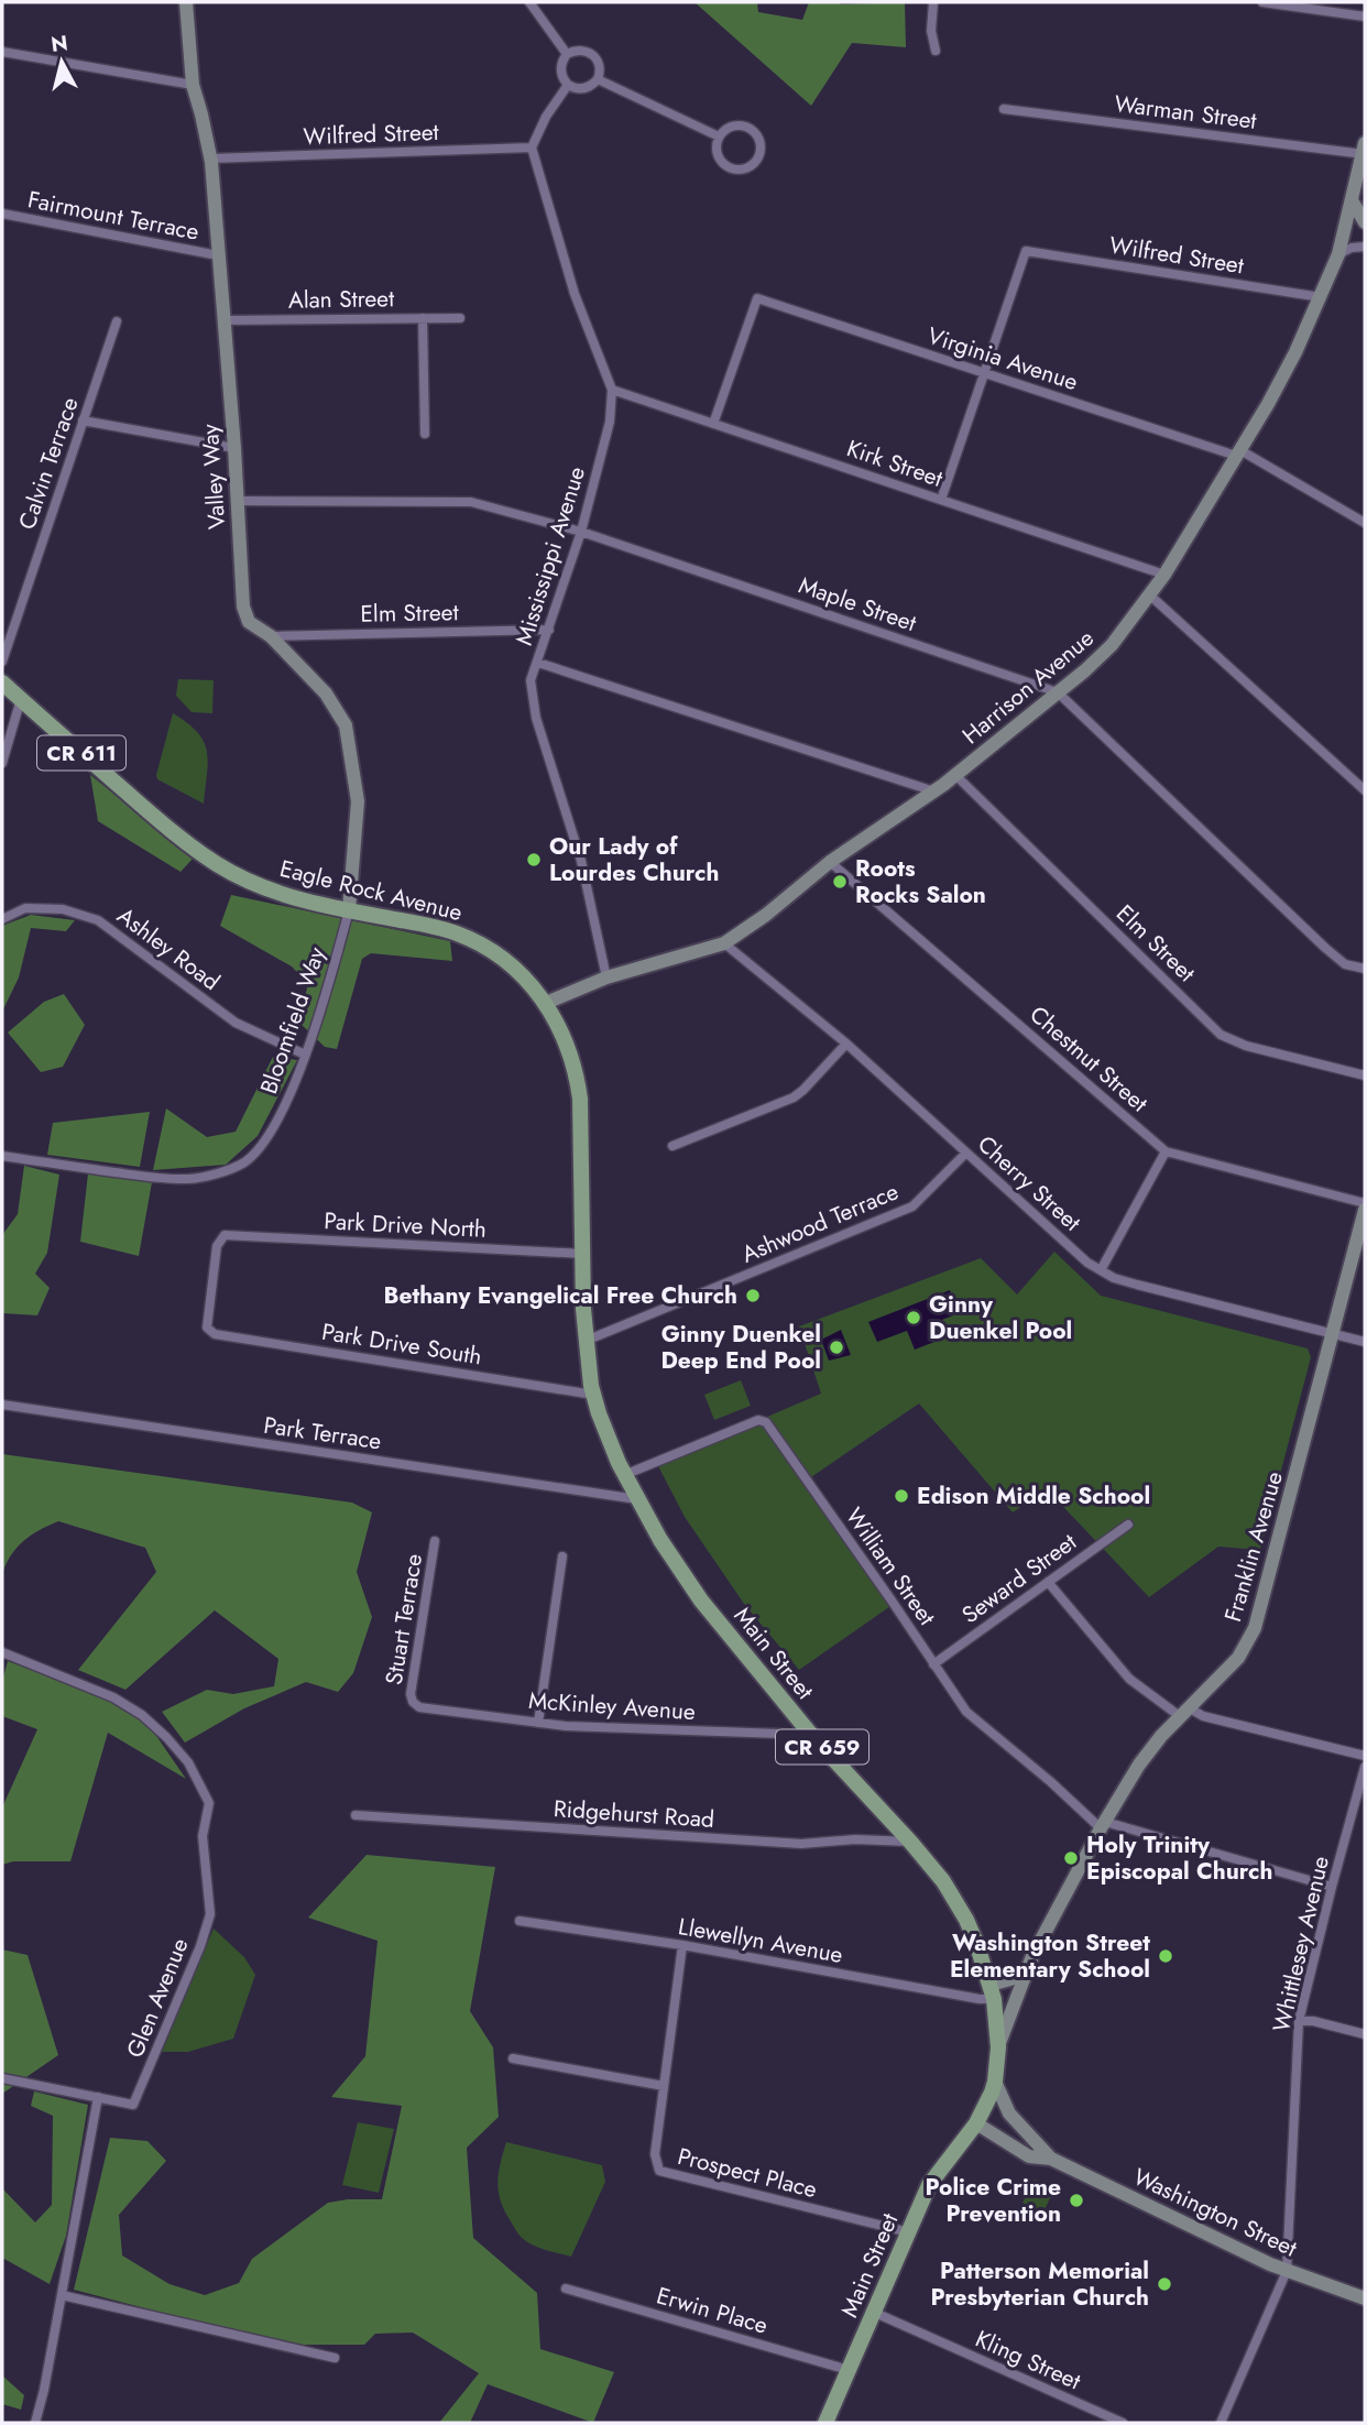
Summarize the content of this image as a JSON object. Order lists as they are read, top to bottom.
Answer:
{
  "streets": {
    "main road": [
      "CR 611",
      "Eagle Rock Avenue",
      "Main Street",
      "CR 659"
    ],
    "street": [
      "Warman Street",
      "Wilfred Street",
      "Fairmount Terrace",
      "Alan Street",
      "Virginia Avenue",
      "Calvin Terrace",
      "Kirk Street",
      "Valley Way",
      "Mississippi Avenue",
      "Maple Street",
      "Elm Street",
      "Harrison Avenue",
      "Ashley Road",
      "Bloomfield Way",
      "Chestnut Street",
      "Cherry Street",
      "Ashwood Terrace",
      "Park Drive North",
      "Park Drive South",
      "Park Terrace",
      "Franklin Avenue",
      "William Street",
      "Seward Street",
      "Stuart Terrace",
      "McKinley Avenue",
      "Ridgehurst Road",
      "Llewellyn Avenue",
      "Whittlesey Avenue",
      "Glen Avenue",
      "Prospect Place",
      "Washington Street",
      "Erwin Place",
      "Kling Street"
    ]
  },
  "crossings": [
    ["Warman Street", "Harrison Avenue"],
    ["Wilfred Street", "Virginia Avenue"],
    ["Wilfred Street", "Valley Way"],
    ["Wilfred Street", "Mississippi Avenue"],
    ["Wilfred Street", "Harrison Avenue"],
    ["Fairmount Terrace", "Valley Way"],
    ["Alan Street", "Valley Way"],
    ["Virginia Avenue", "Kirk Street"],
    ["Virginia Avenue", "Harrison Avenue"],
    ["Kirk Street", "Mississippi Avenue"],
    ["Kirk Street", "Harrison Avenue"],
    ["Valley Way", "Maple Street"],
    ["Valley Way", "Elm Street"],
    ["Valley Way", "Eagle Rock Avenue"],
    ["Valley Way", "Bloomfield Way"],
    ["Mississippi Avenue", "Maple Street"],
    ["Mississippi Avenue", "Elm Street"],
    ["Mississippi Avenue", "Harrison Avenue"],
    ["Maple Street", "Harrison Avenue"],
    ["Elm Street", "Harrison Avenue"],
    ["Harrison Avenue", "Chestnut Street"],
    ["Harrison Avenue", "Cherry Street"],
    ["Eagle Rock Avenue", "Bloomfield Way"],
    ["Eagle Rock Avenue", "Main Street"],
    ["Ashley Road", "Bloomfield Way"],
    ["Cherry Street", "Ashwood Terrace"],
    ["Cherry Street", "Franklin Avenue"],
    ["Ashwood Terrace", "Main Street"],
    ["Park Drive North", "Park Drive South"],
    ["Park Drive North", "Main Street"],
    ["Park Drive South", "Main Street"],
    ["Park Terrace", "Main Street"],
    ["Franklin Avenue", "William Street"],
    ["Franklin Avenue", "Main Street"],
    ["William Street", "Seward Street"],
    ["William Street", "Main Street"],
    ["William Street", "Whittlesey Avenue"],
    ["Stuart Terrace", "McKinley Avenue"],
    ["Main Street", "McKinley Avenue"],
    ["Main Street", "Ridgehurst Road"],
    ["Main Street", "Llewellyn Avenue"],
    ["Main Street", "Prospect Place"],
    ["Main Street", "Washington Street"],
    ["Main Street", "Erwin Place"],
    ["Main Street", "Kling Street"],
    ["Whittlesey Avenue", "Washington Street"]
  ],
  "places": [
    "Our Lady of Lourdes Church",
    "Roots Rocks Salon",
    "Bethany Evangelical Free Church",
    "Ginny Duenkel Pool",
    "Ginny Duenkel Deep End Pool",
    "Edison Middle School",
    "Holy Trinity Episcopal Church",
    "Washington Street Elementary School",
    "Police Crime Prevention",
    "Patterson Memorial Presbyterian Church"
  ],
  "north": "top"
}
